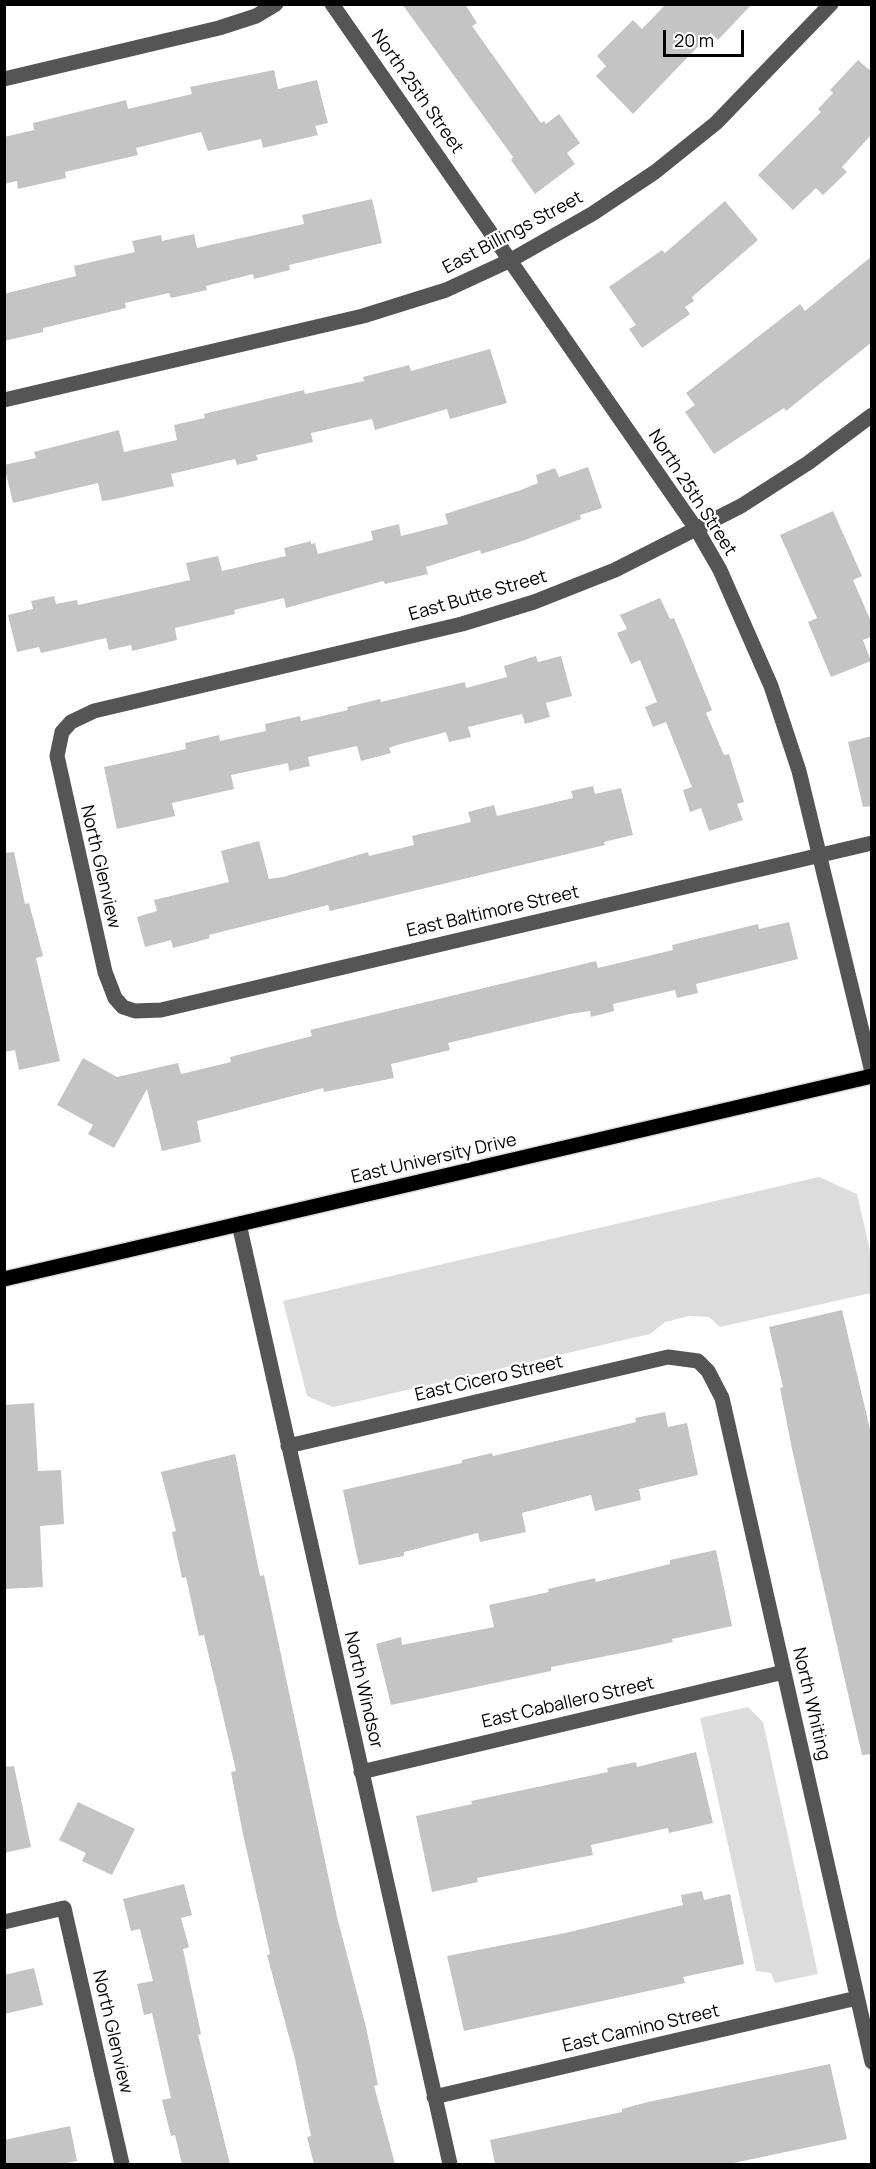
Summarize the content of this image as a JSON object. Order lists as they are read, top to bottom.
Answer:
{
  "streets": {
    "main road": ["East University Drive"],
    "street": [
      "North 25th Street",
      "East Billings Street",
      "East Butte Street",
      "North Glenview",
      "East Baltimore Street",
      "East Cicero Street",
      "North Windsor",
      "East Caballero Street",
      "North Whiting",
      "East Camino Street"
    ]
  },
  "crossings": [
    ["North 25th Street", "East Billings Street"],
    ["North 25th Street", "East Butte Street"],
    ["North 25th Street", "East Baltimore Street"],
    ["North 25th Street", "East University Drive"],
    ["East Butte Street", "North Glenview"],
    ["North Glenview", "East Baltimore Street"],
    ["East University Drive", "North Windsor"],
    ["East Cicero Street", "North Windsor"],
    ["East Cicero Street", "North Whiting"],
    ["North Windsor", "East Caballero Street"],
    ["North Windsor", "East Camino Street"],
    ["East Caballero Street", "North Whiting"],
    ["North Whiting", "East Camino Street"]
  ],
  "scale_bar": "20 m"
}
